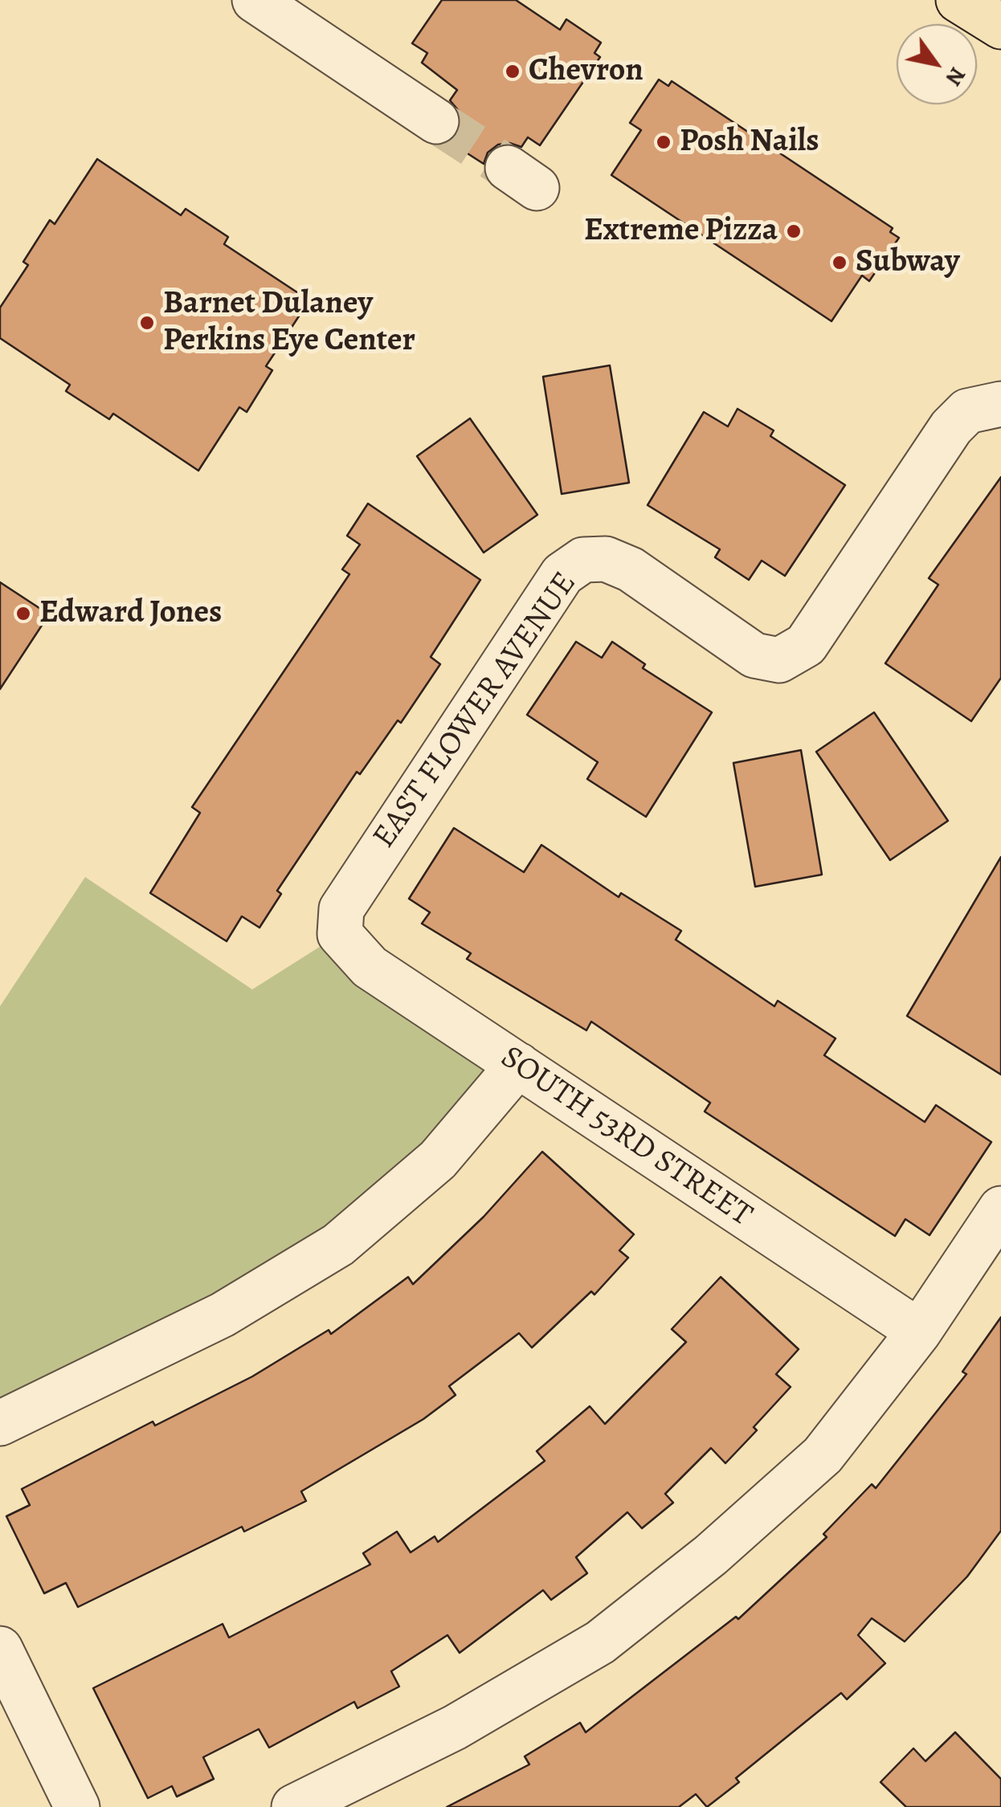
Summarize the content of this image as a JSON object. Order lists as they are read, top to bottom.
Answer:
{
  "streets": {
    "street": ["EAST FLOWER AVENUE", "SOUTH 53RD STREET"]
  },
  "crossings": [
    ["EAST FLOWER AVENUE", "SOUTH 53RD STREET"]
  ],
  "places": [
    "Chevron",
    "Posh Nails",
    "Extreme Pizza",
    "Subway",
    "Barnet Dulaney Perkins Eye Center",
    "Edward Jones"
  ],
  "north": "bottom right"
}
